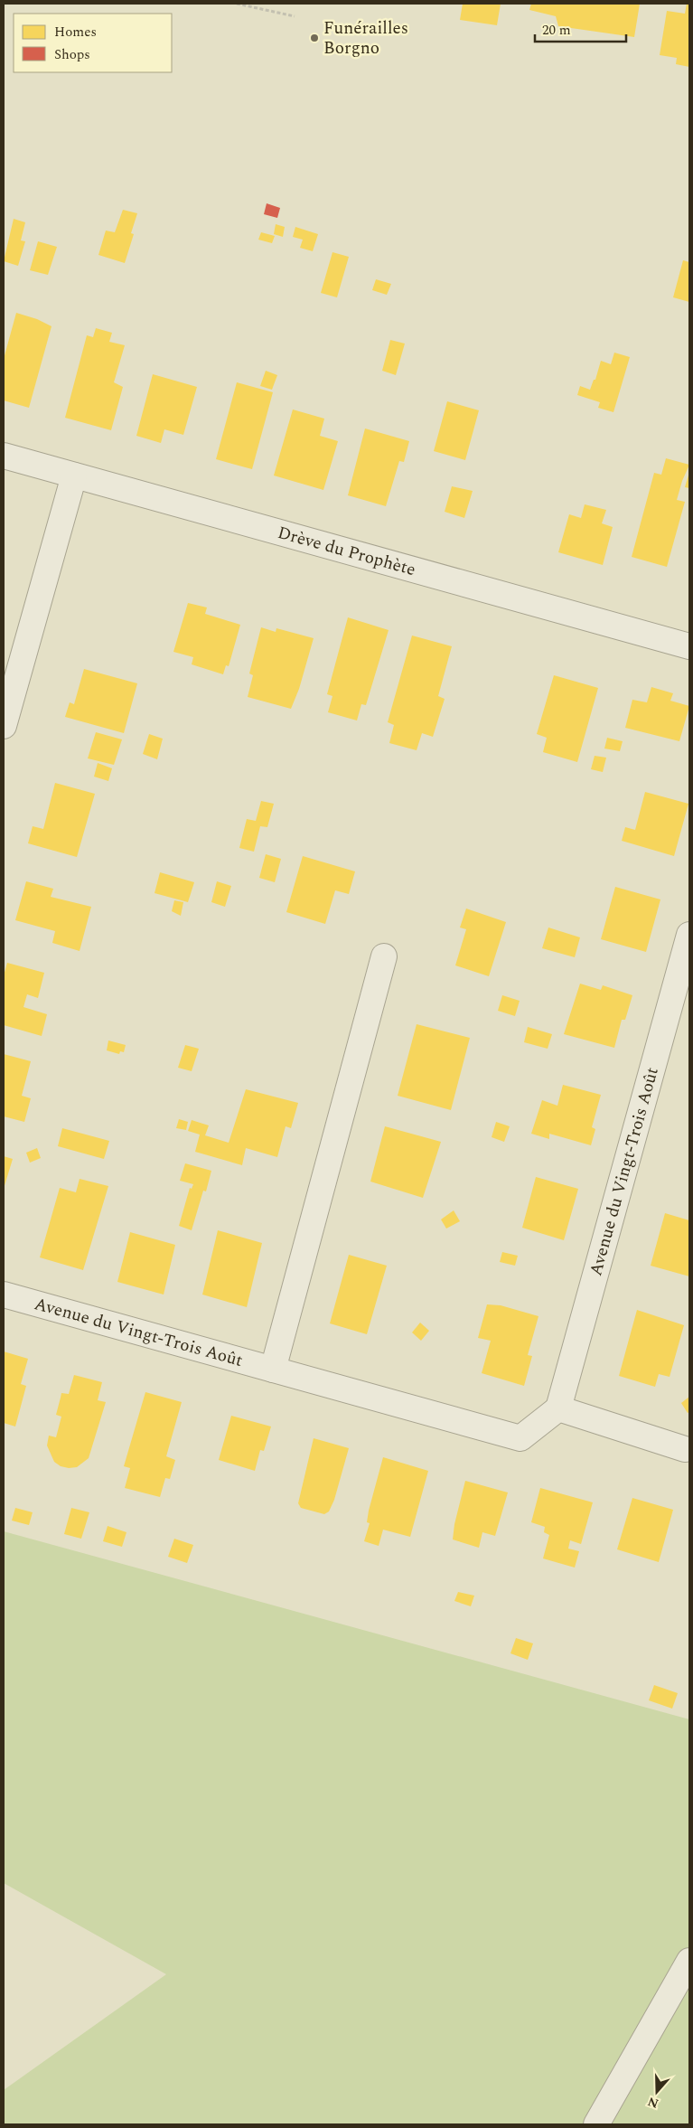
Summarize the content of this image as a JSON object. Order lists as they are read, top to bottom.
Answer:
{
  "streets": {
    "street": ["Drève du Prophète", "Avenue du Vingt-Trois Août"]
  },
  "places": ["Funérailles Borgno"],
  "legend": ["Homes", "Shops"],
  "scale_bar": "20 m",
  "north": "bottom"
}
